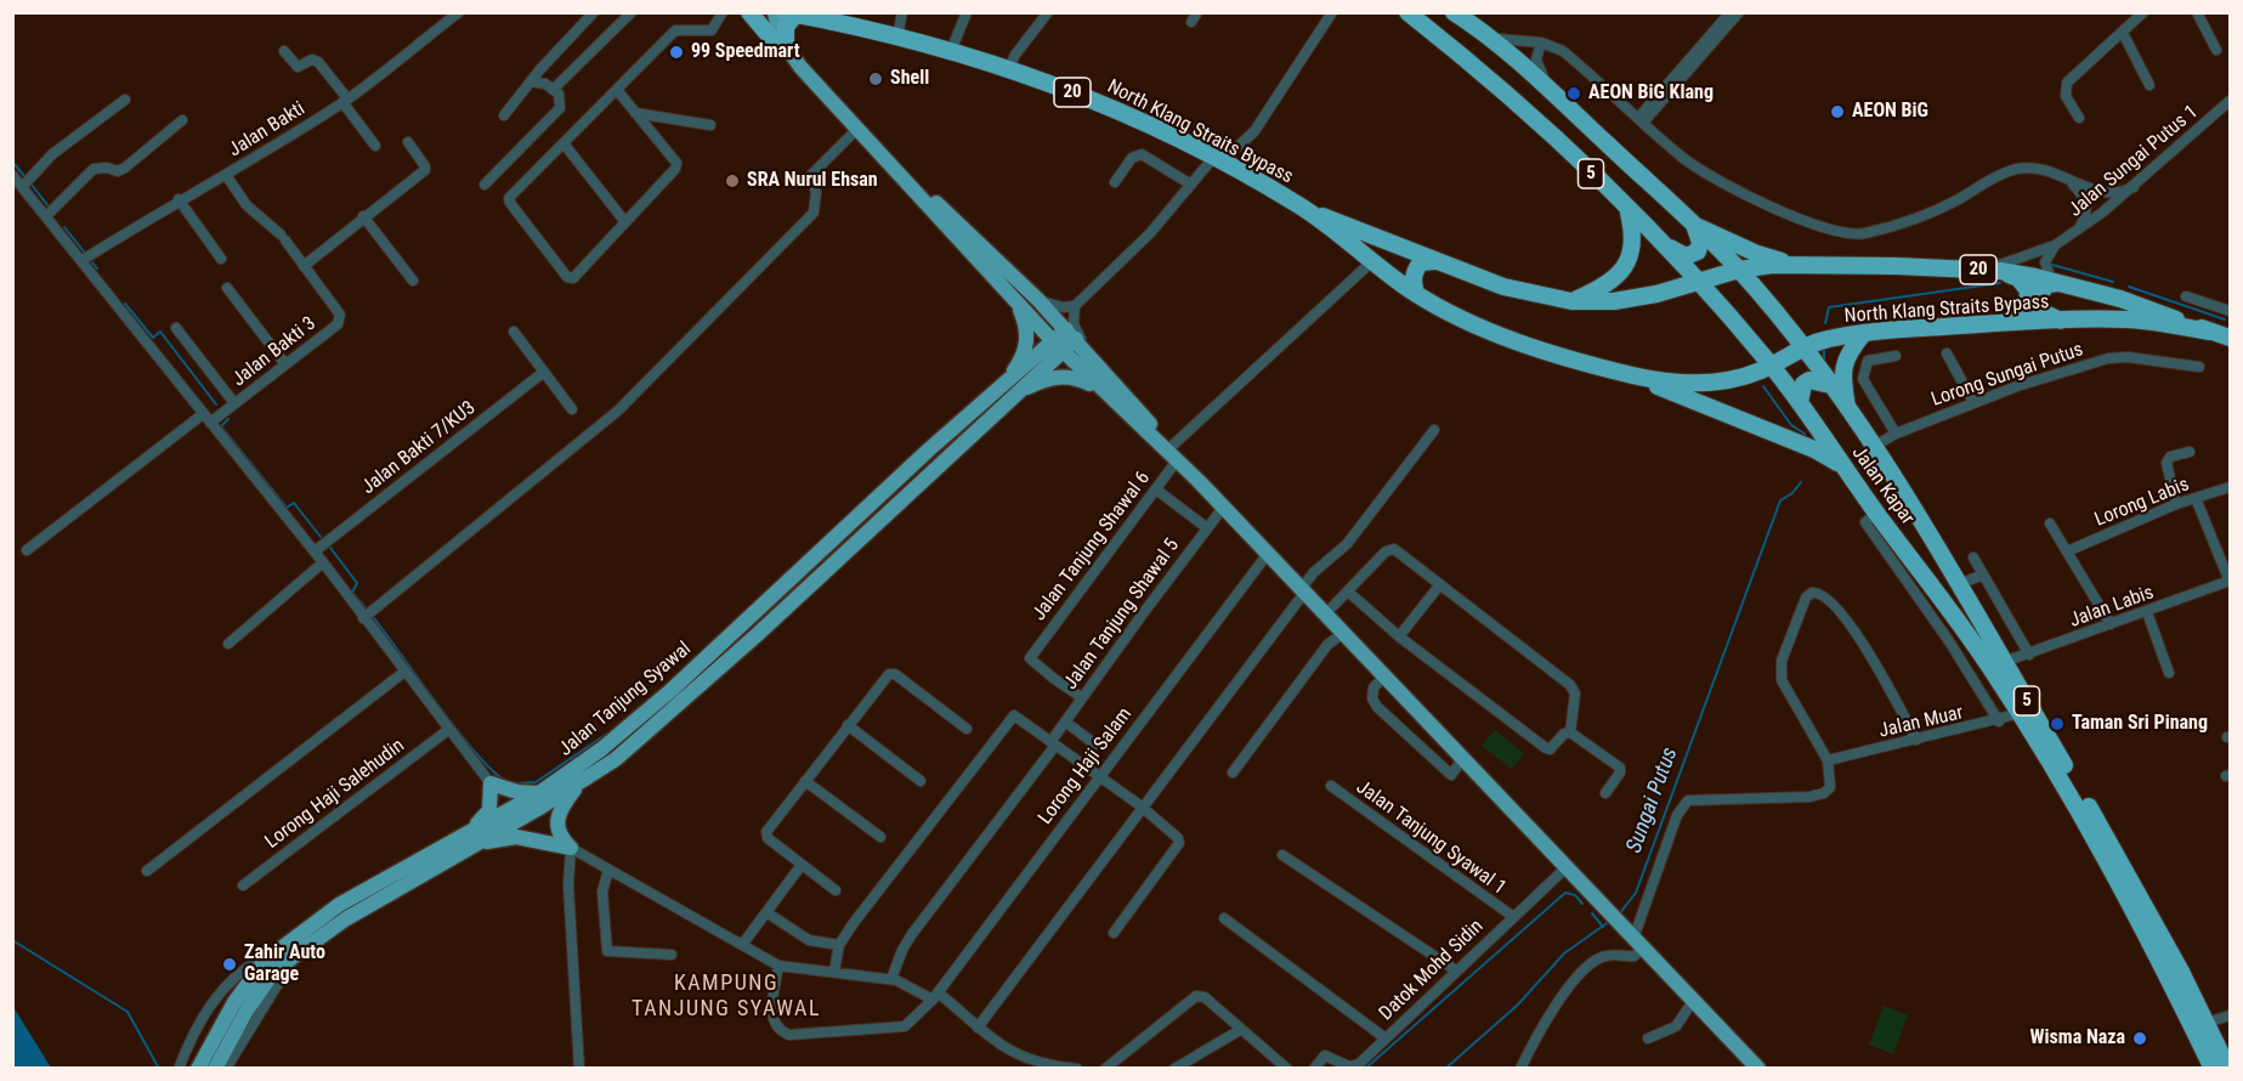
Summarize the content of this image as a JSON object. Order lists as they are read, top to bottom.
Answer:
{
  "streets": {
    "highway": [
      "20",
      "North Klang Straits Bypass",
      "5",
      "Jalan Kapar"
    ],
    "main road": ["Jalan Tanjung Syawal"],
    "street": [
      "Jalan Bakti",
      "Jalan Sungai Putus 1",
      "Jalan Bakti 3",
      "Lorong Sungai Putus",
      "Jalan Bakti 7/KU3",
      "Lorong Labis",
      "Jalan Tanjung Shawal 6",
      "Jalan Labis",
      "Jalan Tanjung Shawal 5",
      "Jalan Muar",
      "Lorong Haji Salam",
      "Lorong Haji Salehudin",
      "Jalan Tanjung Syawal 1",
      "Datok Mohd Sidin"
    ]
  },
  "crossings": [
    ["North Klang Straits Bypass", "Jalan Sungai Putus 1"],
    ["North Klang Straits Bypass", "Jalan Kapar"],
    ["North Klang Straits Bypass", "Jalan Tanjung Shawal 6"],
    ["Lorong Sungai Putus", "Jalan Kapar"],
    ["Jalan Kapar", "Jalan Labis"],
    ["Jalan Kapar", "Jalan Muar"],
    ["Jalan Tanjung Shawal 6", "Jalan Tanjung Shawal 5"],
    ["Jalan Tanjung Syawal 1", "Datok Mohd Sidin"]
  ],
  "districts": ["KAMPUNG TANJUNG SYAWAL"],
  "water": ["Sungai Putus"],
  "places": [
    "99 Speedmart",
    "Shell",
    "AEON BiG Klang",
    "AEON BiG",
    "SRA Nurul Ehsan",
    "Taman Sri Pinang",
    "Zahir Auto Garage",
    "Wisma Naza"
  ]
}
